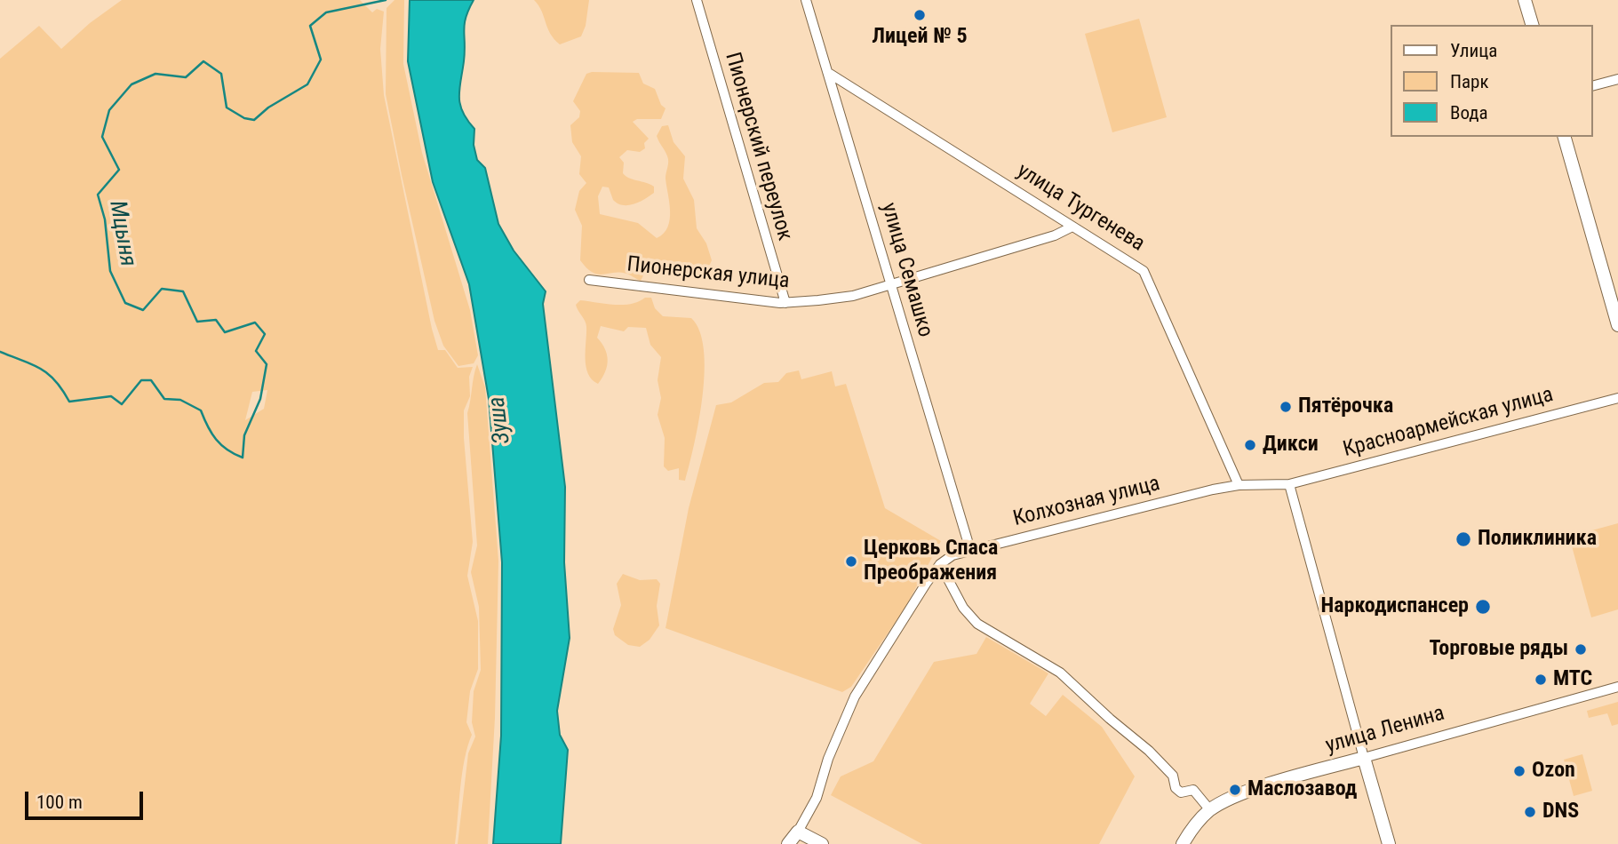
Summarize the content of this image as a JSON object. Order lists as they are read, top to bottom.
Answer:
{
  "streets": {
    "main road": ["улица Ленина"],
    "street": [
      "Пионерский переулок",
      "улица Тургенева",
      "улица Семашко",
      "Пионерская улица",
      "Красноармейская улица",
      "Колхозная улица"
    ]
  },
  "crossings": [
    ["Пионерский переулок", "Пионерская улица"],
    ["улица Тургенева", "улица Семашко"],
    ["улица Тургенева", "Пионерская улица"],
    ["улица Тургенева", "Колхозная улица"],
    ["улица Семашко", "Пионерская улица"],
    ["улица Семашко", "Колхозная улица"],
    ["Красноармейская улица", "Колхозная улица"]
  ],
  "water": ["Мцыня", "Зуша"],
  "places": [
    "Лицей № 5",
    "Пятёрочка",
    "Дикси",
    "Поликлиника",
    "Церковь Спаса Преображения",
    "Наркодиспансер",
    "Торговые ряды",
    "МТС",
    "Ozon",
    "Маслозавод",
    "DNS"
  ],
  "legend": ["Улица", "Парк", "Вода"],
  "scale_bar": "100 m"
}
